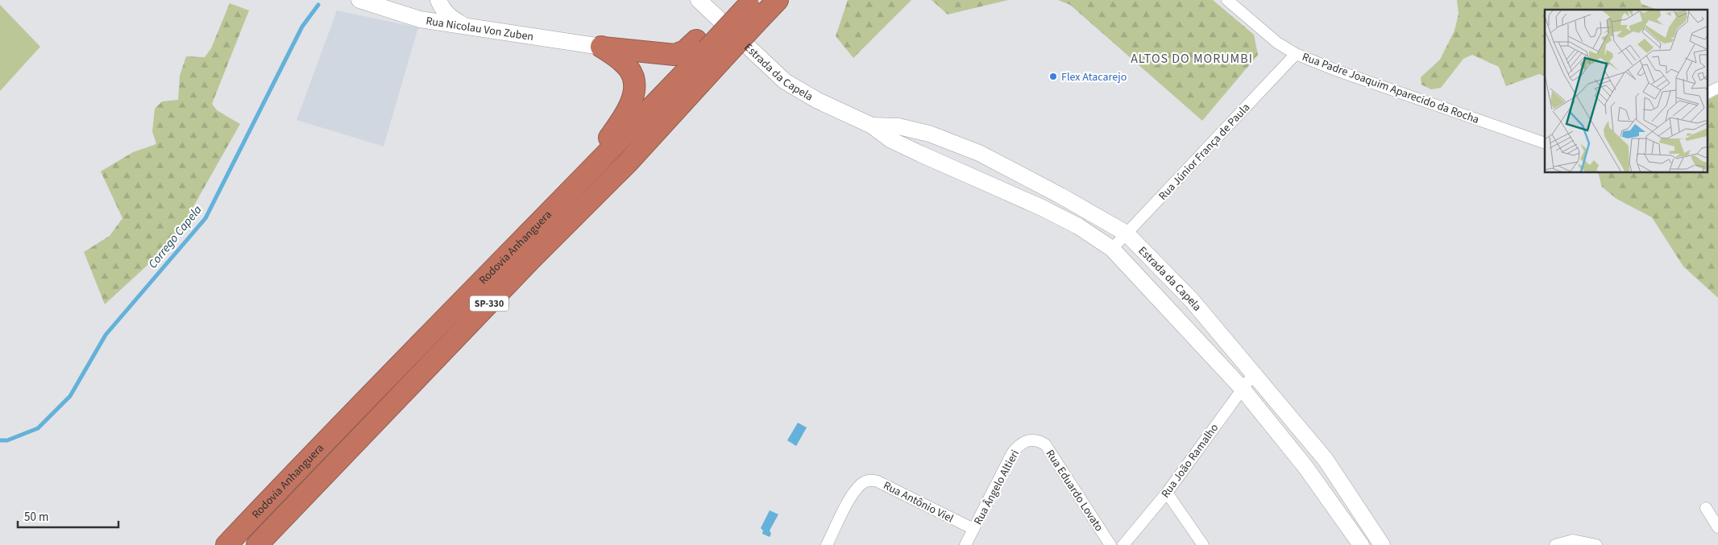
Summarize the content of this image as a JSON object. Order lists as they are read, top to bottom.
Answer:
{
  "streets": {
    "highway": ["Rodovia Anhanguera", "SP-330"],
    "main road": ["Rua Nicolau Von Zuben", "Estrada da Capela"],
    "street": [
      "Rua Padre Joaquim Aparecido da Rocha",
      "Rua Júnior França de Paula",
      "Rua João Ramalho",
      "Rua Ângelo Altieri",
      "Rua Eduardo Lovato",
      "Rua Antônio Viel"
    ]
  },
  "crossings": [
    ["Estrada da Capela", "Rua Júnior França de Paula"],
    ["Estrada da Capela", "Rua João Ramalho"],
    ["Rua Padre Joaquim Aparecido da Rocha", "Rua Júnior França de Paula"],
    ["Rua Ângelo Altieri", "Rua Eduardo Lovato"],
    ["Rua Ângelo Altieri", "Rua Antônio Viel"]
  ],
  "districts": ["ALTOS DO MORUMBI"],
  "water": ["Corrego Capela"],
  "places": ["Flex Atacarejo"],
  "scale_bar": "50 m"
}
